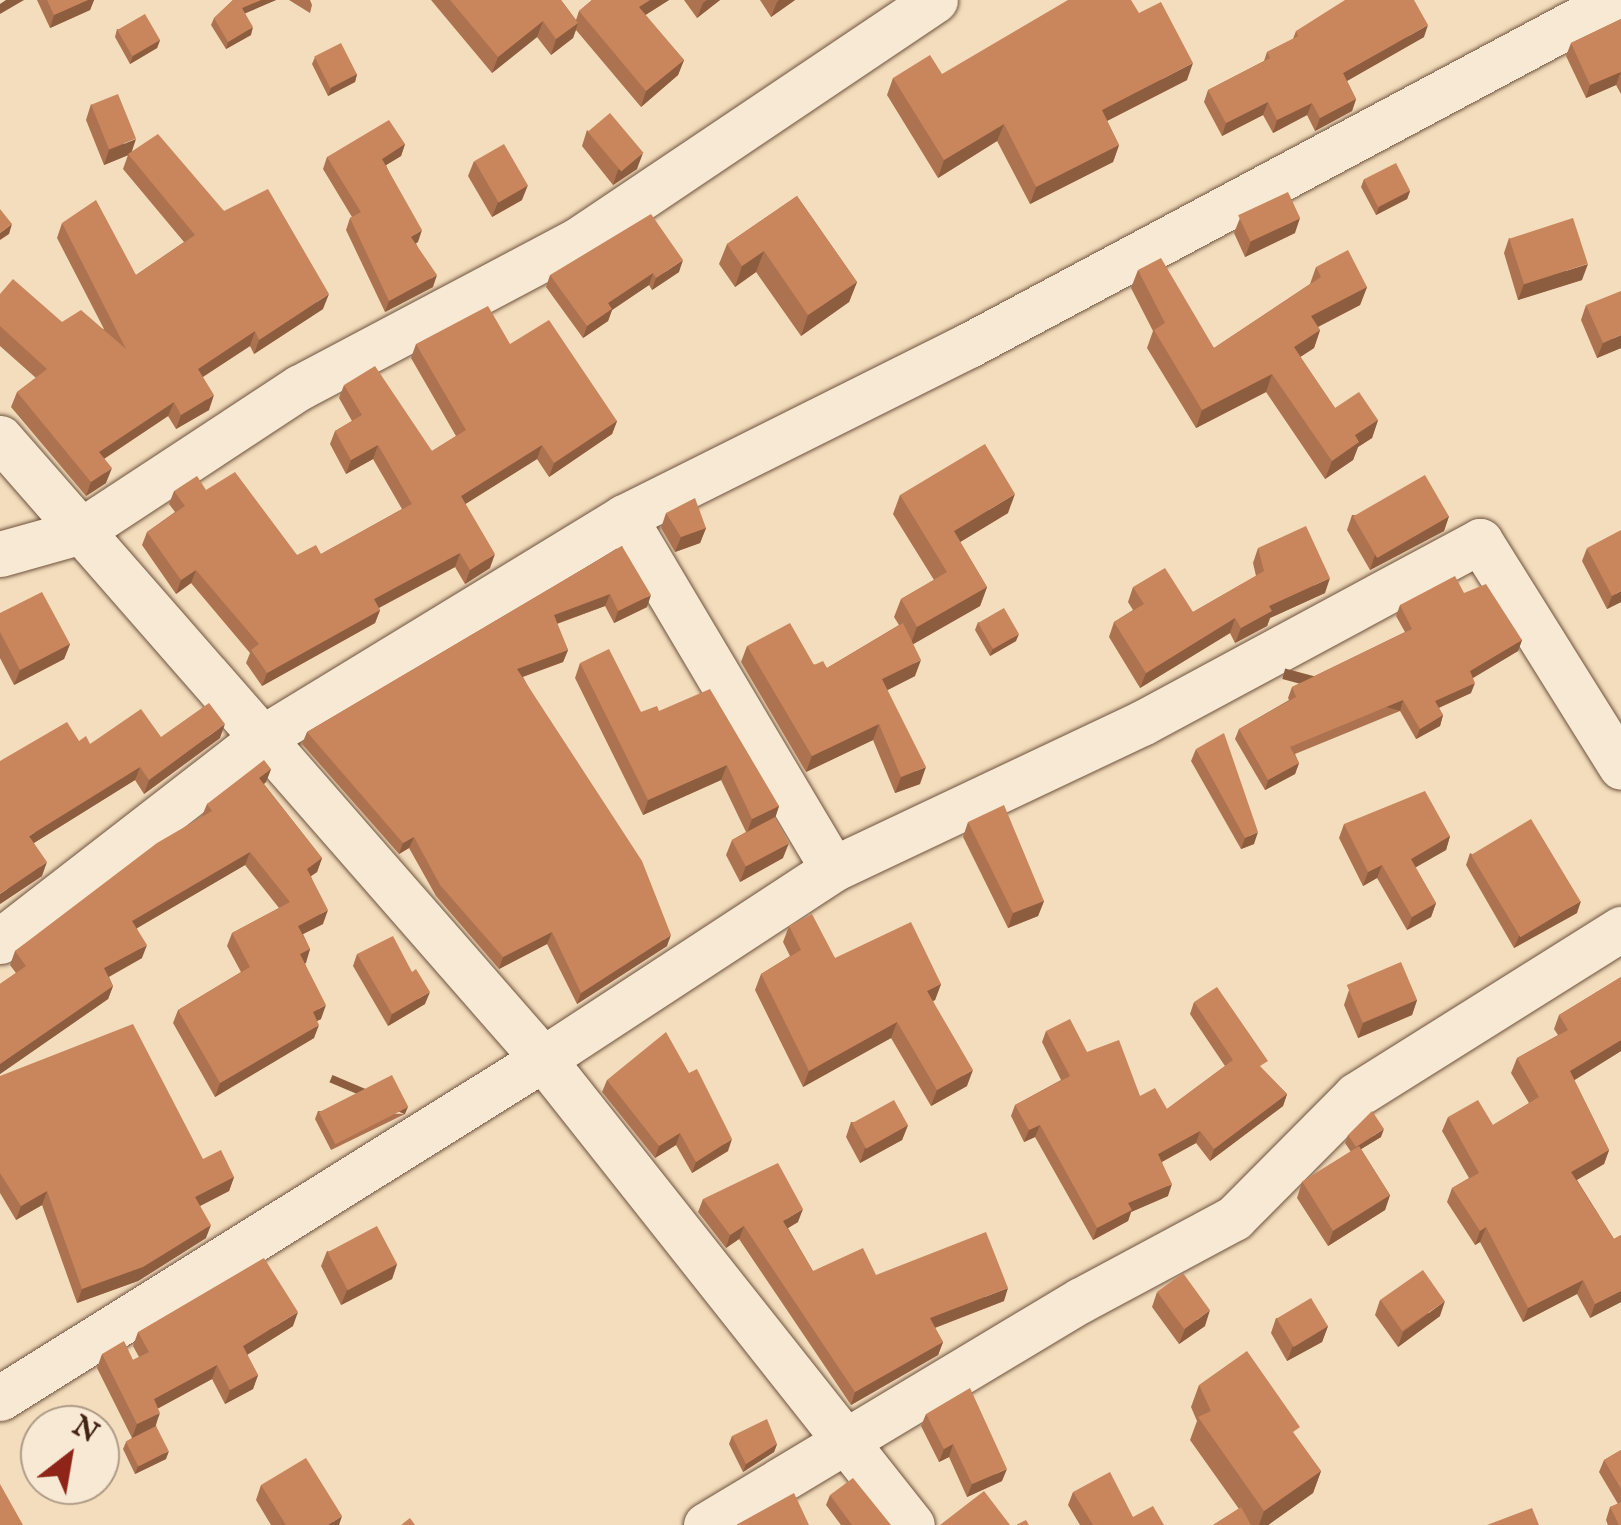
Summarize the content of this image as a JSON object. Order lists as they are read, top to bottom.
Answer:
{
  "north": "top right"
}
